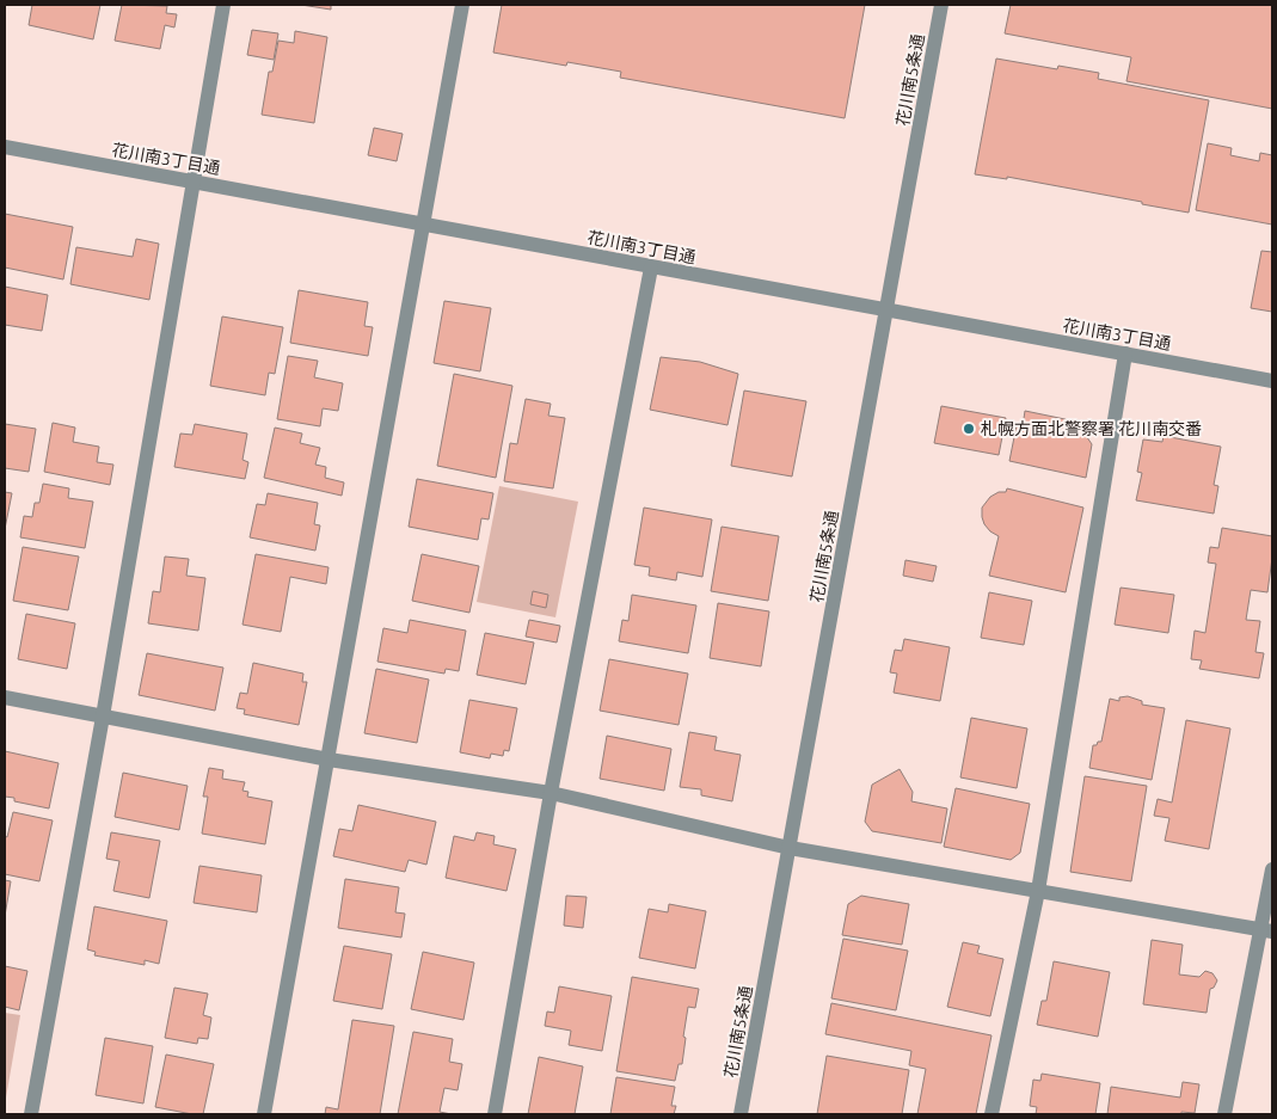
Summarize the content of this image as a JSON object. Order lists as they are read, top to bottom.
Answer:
{
  "streets": {
    "street": ["花川南5条通", "花川南3丁目通"]
  },
  "crossings": [
    ["花川南5条通", "花川南3丁目通"]
  ],
  "places": ["札幌方面北警察署 花川南交番"]
}
